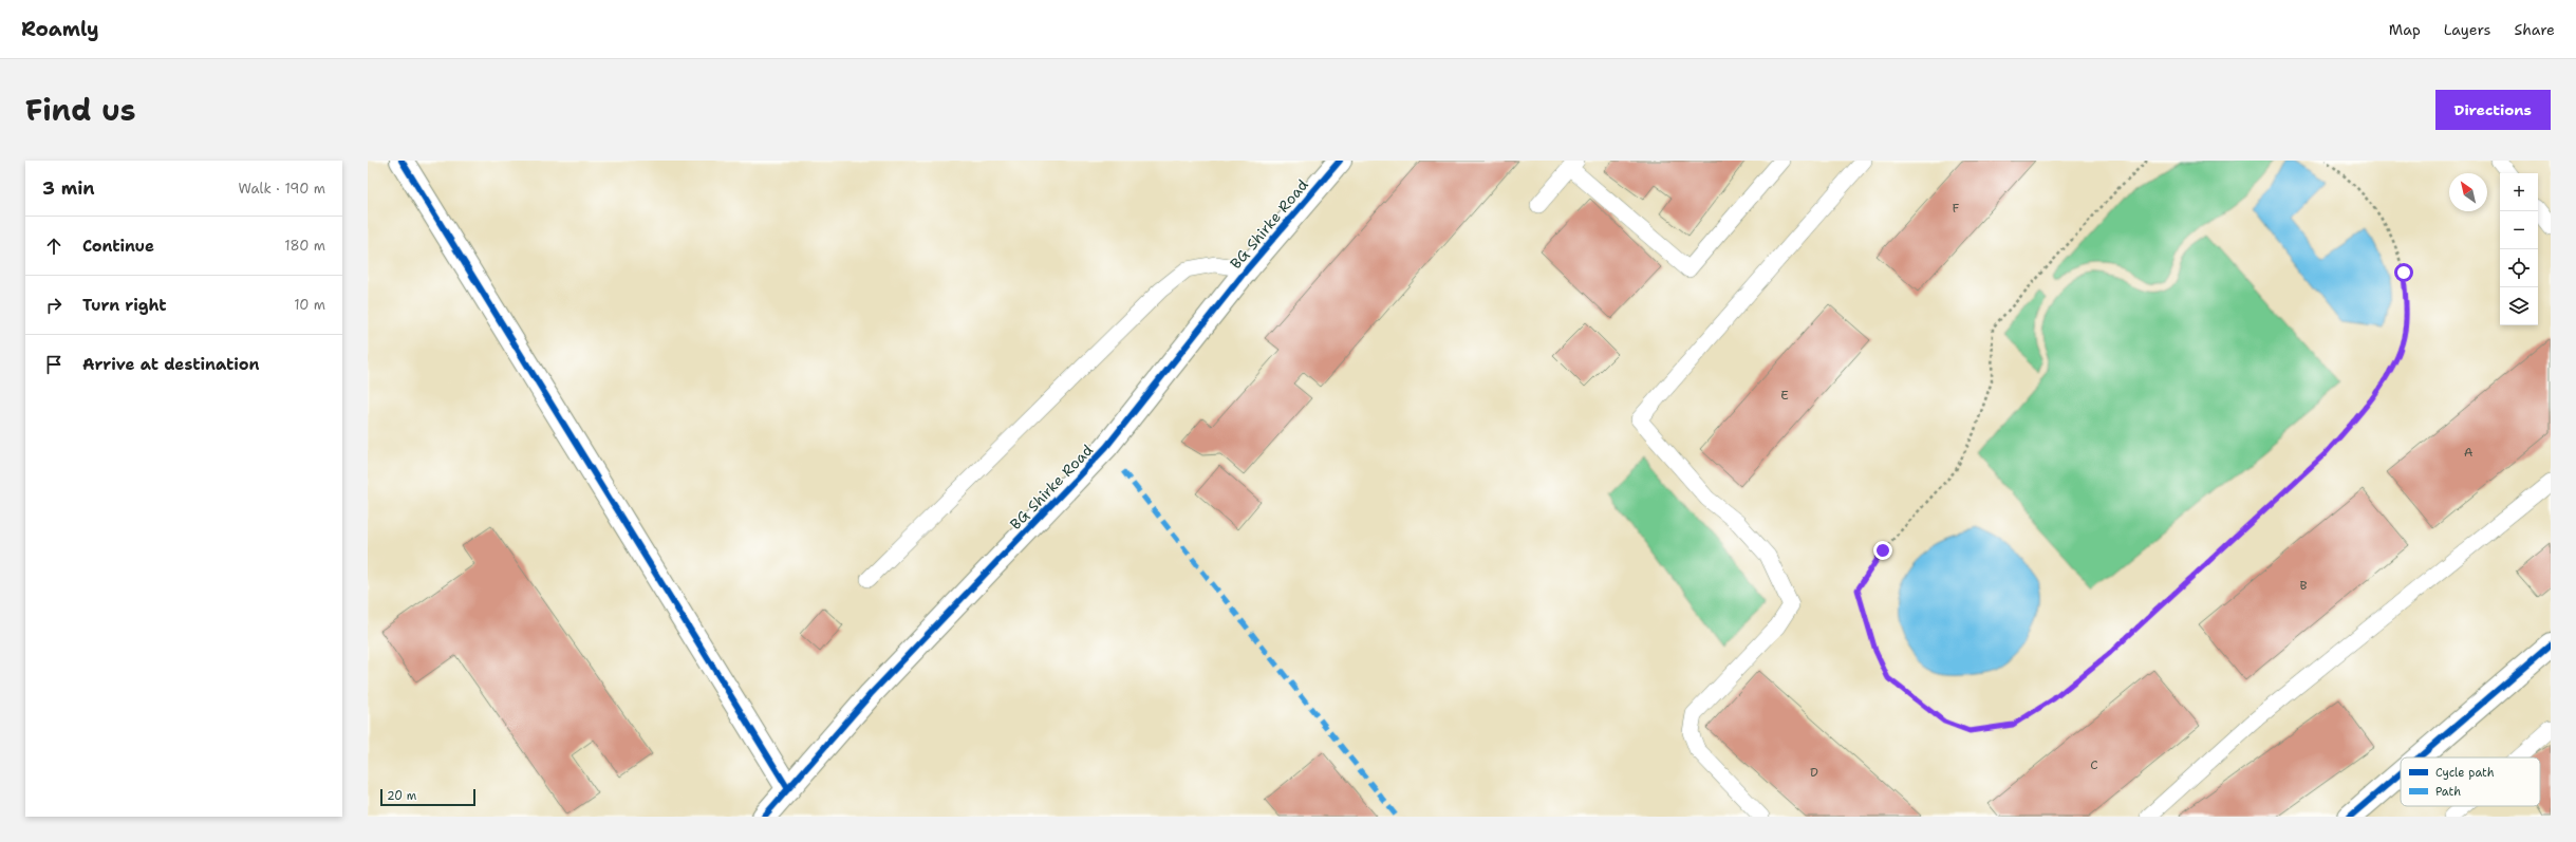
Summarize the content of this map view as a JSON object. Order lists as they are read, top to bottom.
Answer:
{
  "streets": {
    "street": ["BG Shirke Road"]
  },
  "house_numbers": [
    "F",
    "E",
    "A",
    "B",
    "C",
    "D"
  ],
  "legend": ["Cycle path", "Path"],
  "scale_bar": "20 m",
  "north": "top left",
  "page": {
    "header": "Roamly",
    "nav": ["Map", "Layers", "Share"],
    "title": "Find us",
    "buttons": "Directions",
    "heading": ["3 min", "Walk · 190 m"],
    "map_buttons": ["+", "−"],
    "list": [
      ["Continue", "180 m"],
      ["Turn right", "10 m"],
      "Arrive at destination"
    ],
    "scale": "20 m"
  }
}
